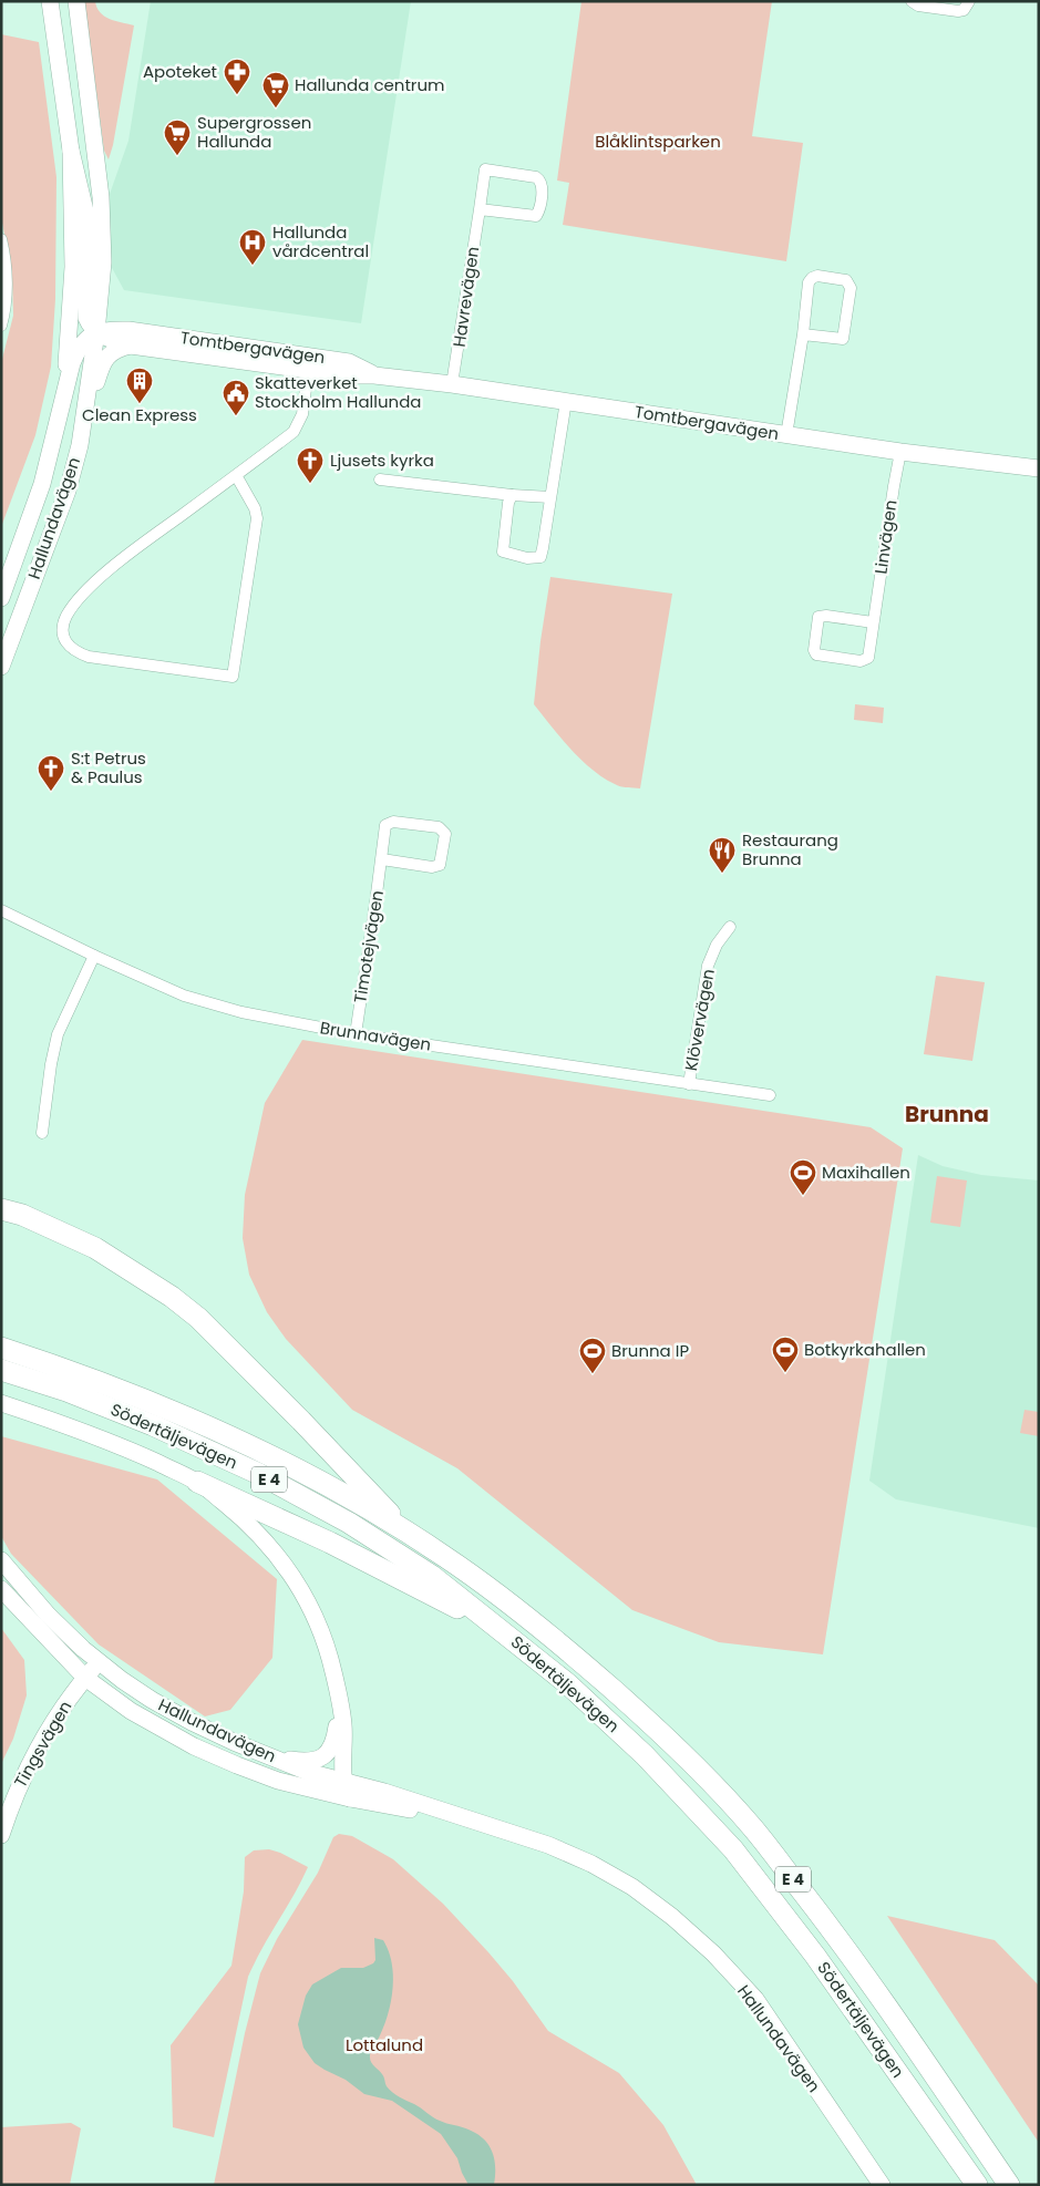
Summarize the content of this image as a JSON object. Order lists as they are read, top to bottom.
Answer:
{
  "streets": {
    "highway": ["Södertäljevägen", "E 4"],
    "main road": ["Tomtbergavägen", "Hallundavägen", "Tingsvägen"],
    "street": [
      "Havrevägen",
      "Linvägen",
      "Timotejvägen",
      "Klövervägen",
      "Brunnavägen"
    ]
  },
  "crossings": [
    ["Havrevägen", "Tomtbergavägen"],
    ["Tomtbergavägen", "Hallundavägen"],
    ["Tomtbergavägen", "Linvägen"],
    ["Hallundavägen", "Tingsvägen"],
    ["Timotejvägen", "Brunnavägen"],
    ["Klövervägen", "Brunnavägen"],
    ["Södertäljevägen", "E 4"]
  ],
  "districts": ["Brunna"],
  "parks": ["Blåklintsparken", "Lottalund"],
  "places": {
    "pharmacy": ["Apoteket"],
    "supermarket": ["Hallunda centrum", "Supergrossen Hallunda"],
    "hospital": ["Hallunda vårdcentral"],
    "building": ["Clean Express"],
    "public building": ["Skatteverket Stockholm Hallunda"],
    "church": ["Ljusets kyrka", "S:t Petrus & Paulus"],
    "restaurant": ["Restaurang Brunna"],
    "sports": ["Maxihallen", "Botkyrkahallen", "Brunna IP"]
  }
}
